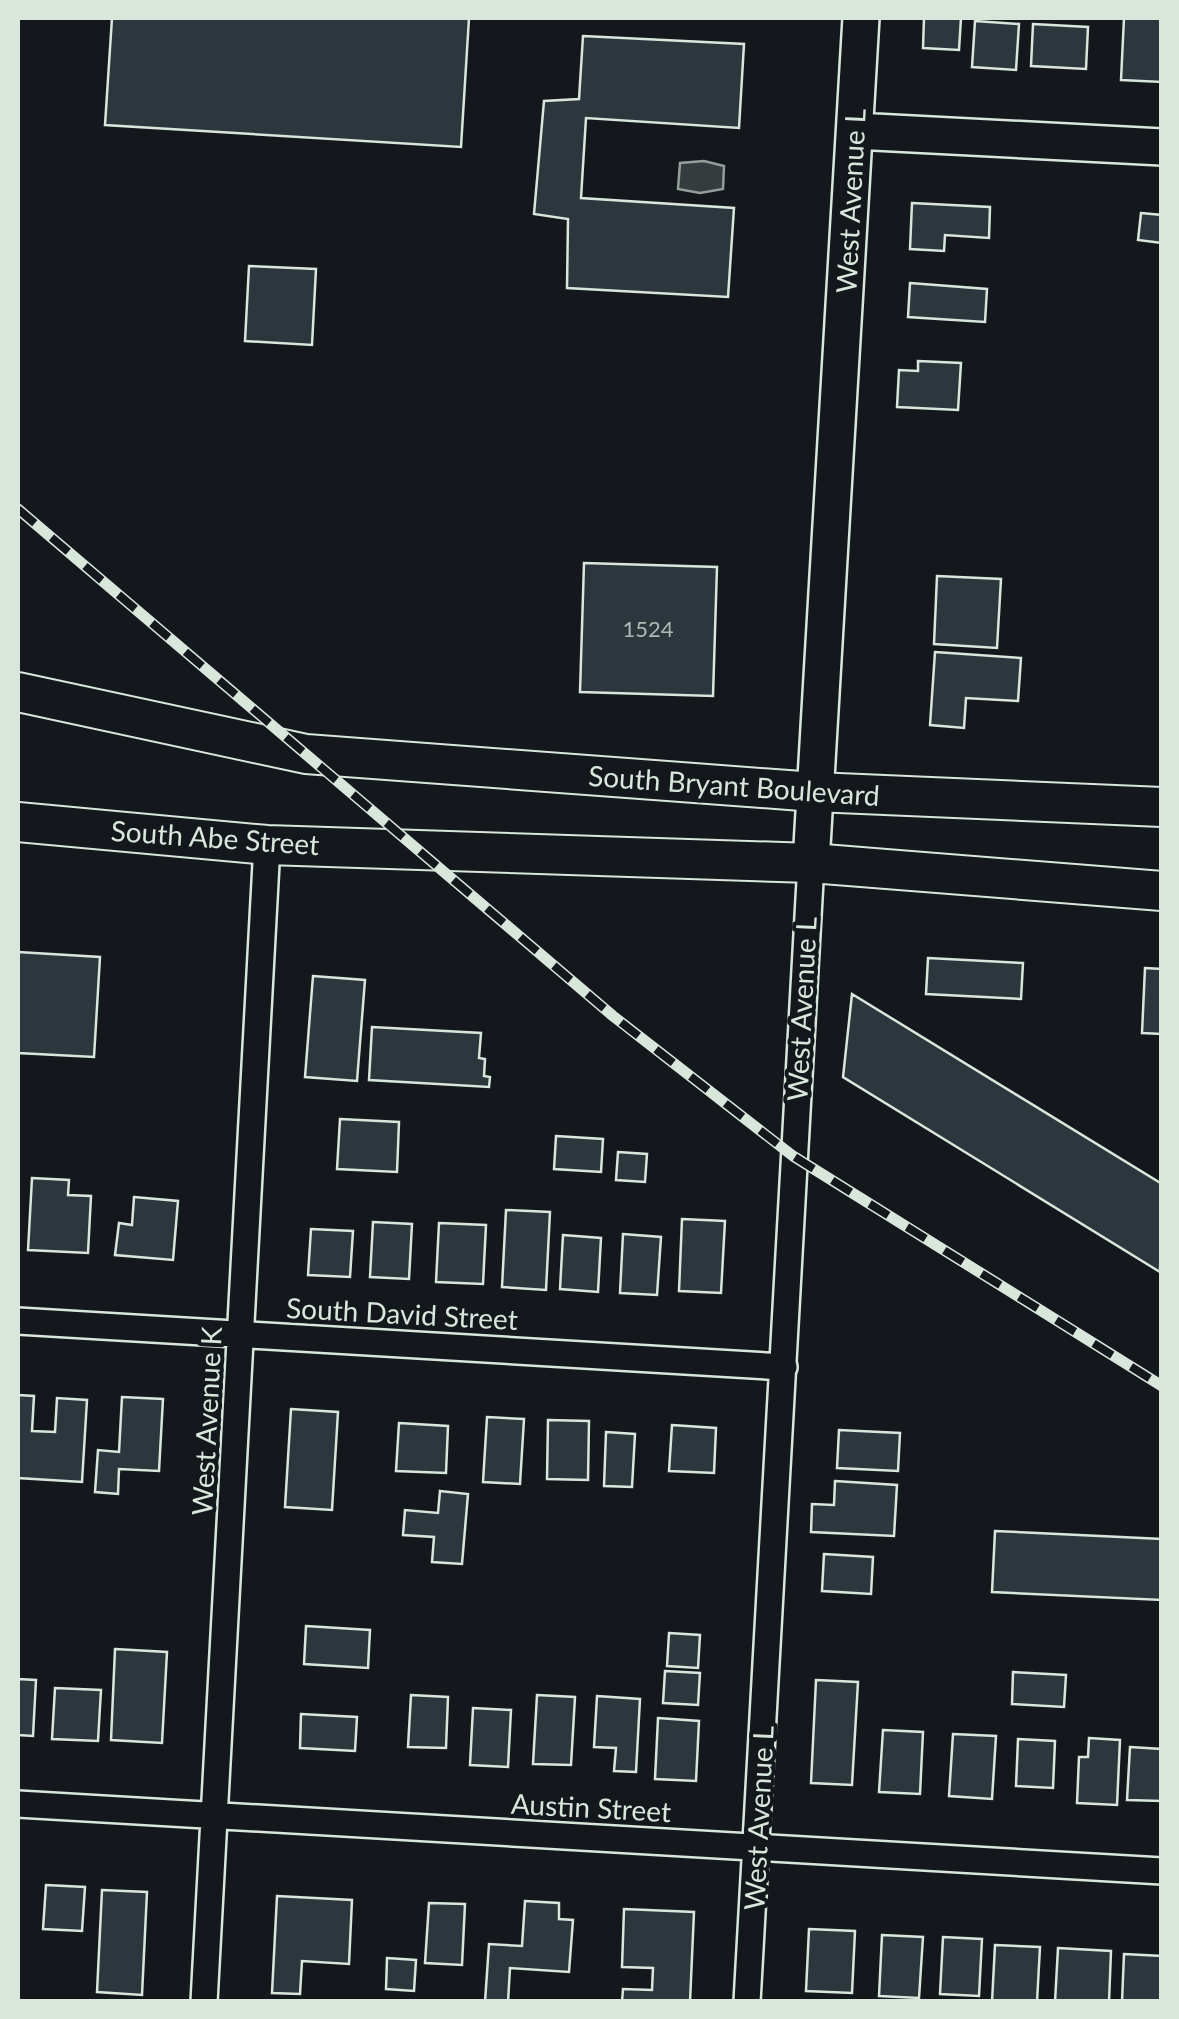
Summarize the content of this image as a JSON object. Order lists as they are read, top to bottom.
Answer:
{
  "streets": {
    "main road": ["West Avenue L", "South Bryant Boulevard", "South Abe Street"],
    "street": ["South David Street", "West Avenue K", "Austin Street"]
  },
  "crossings": [
    ["West Avenue L", "South Bryant Boulevard"],
    ["West Avenue L", "South Abe Street"],
    ["West Avenue L", "South David Street"],
    ["West Avenue L", "Austin Street"],
    ["South Abe Street", "West Avenue K"],
    ["South David Street", "West Avenue K"],
    ["West Avenue K", "Austin Street"]
  ],
  "house_numbers": ["1524"]
}
